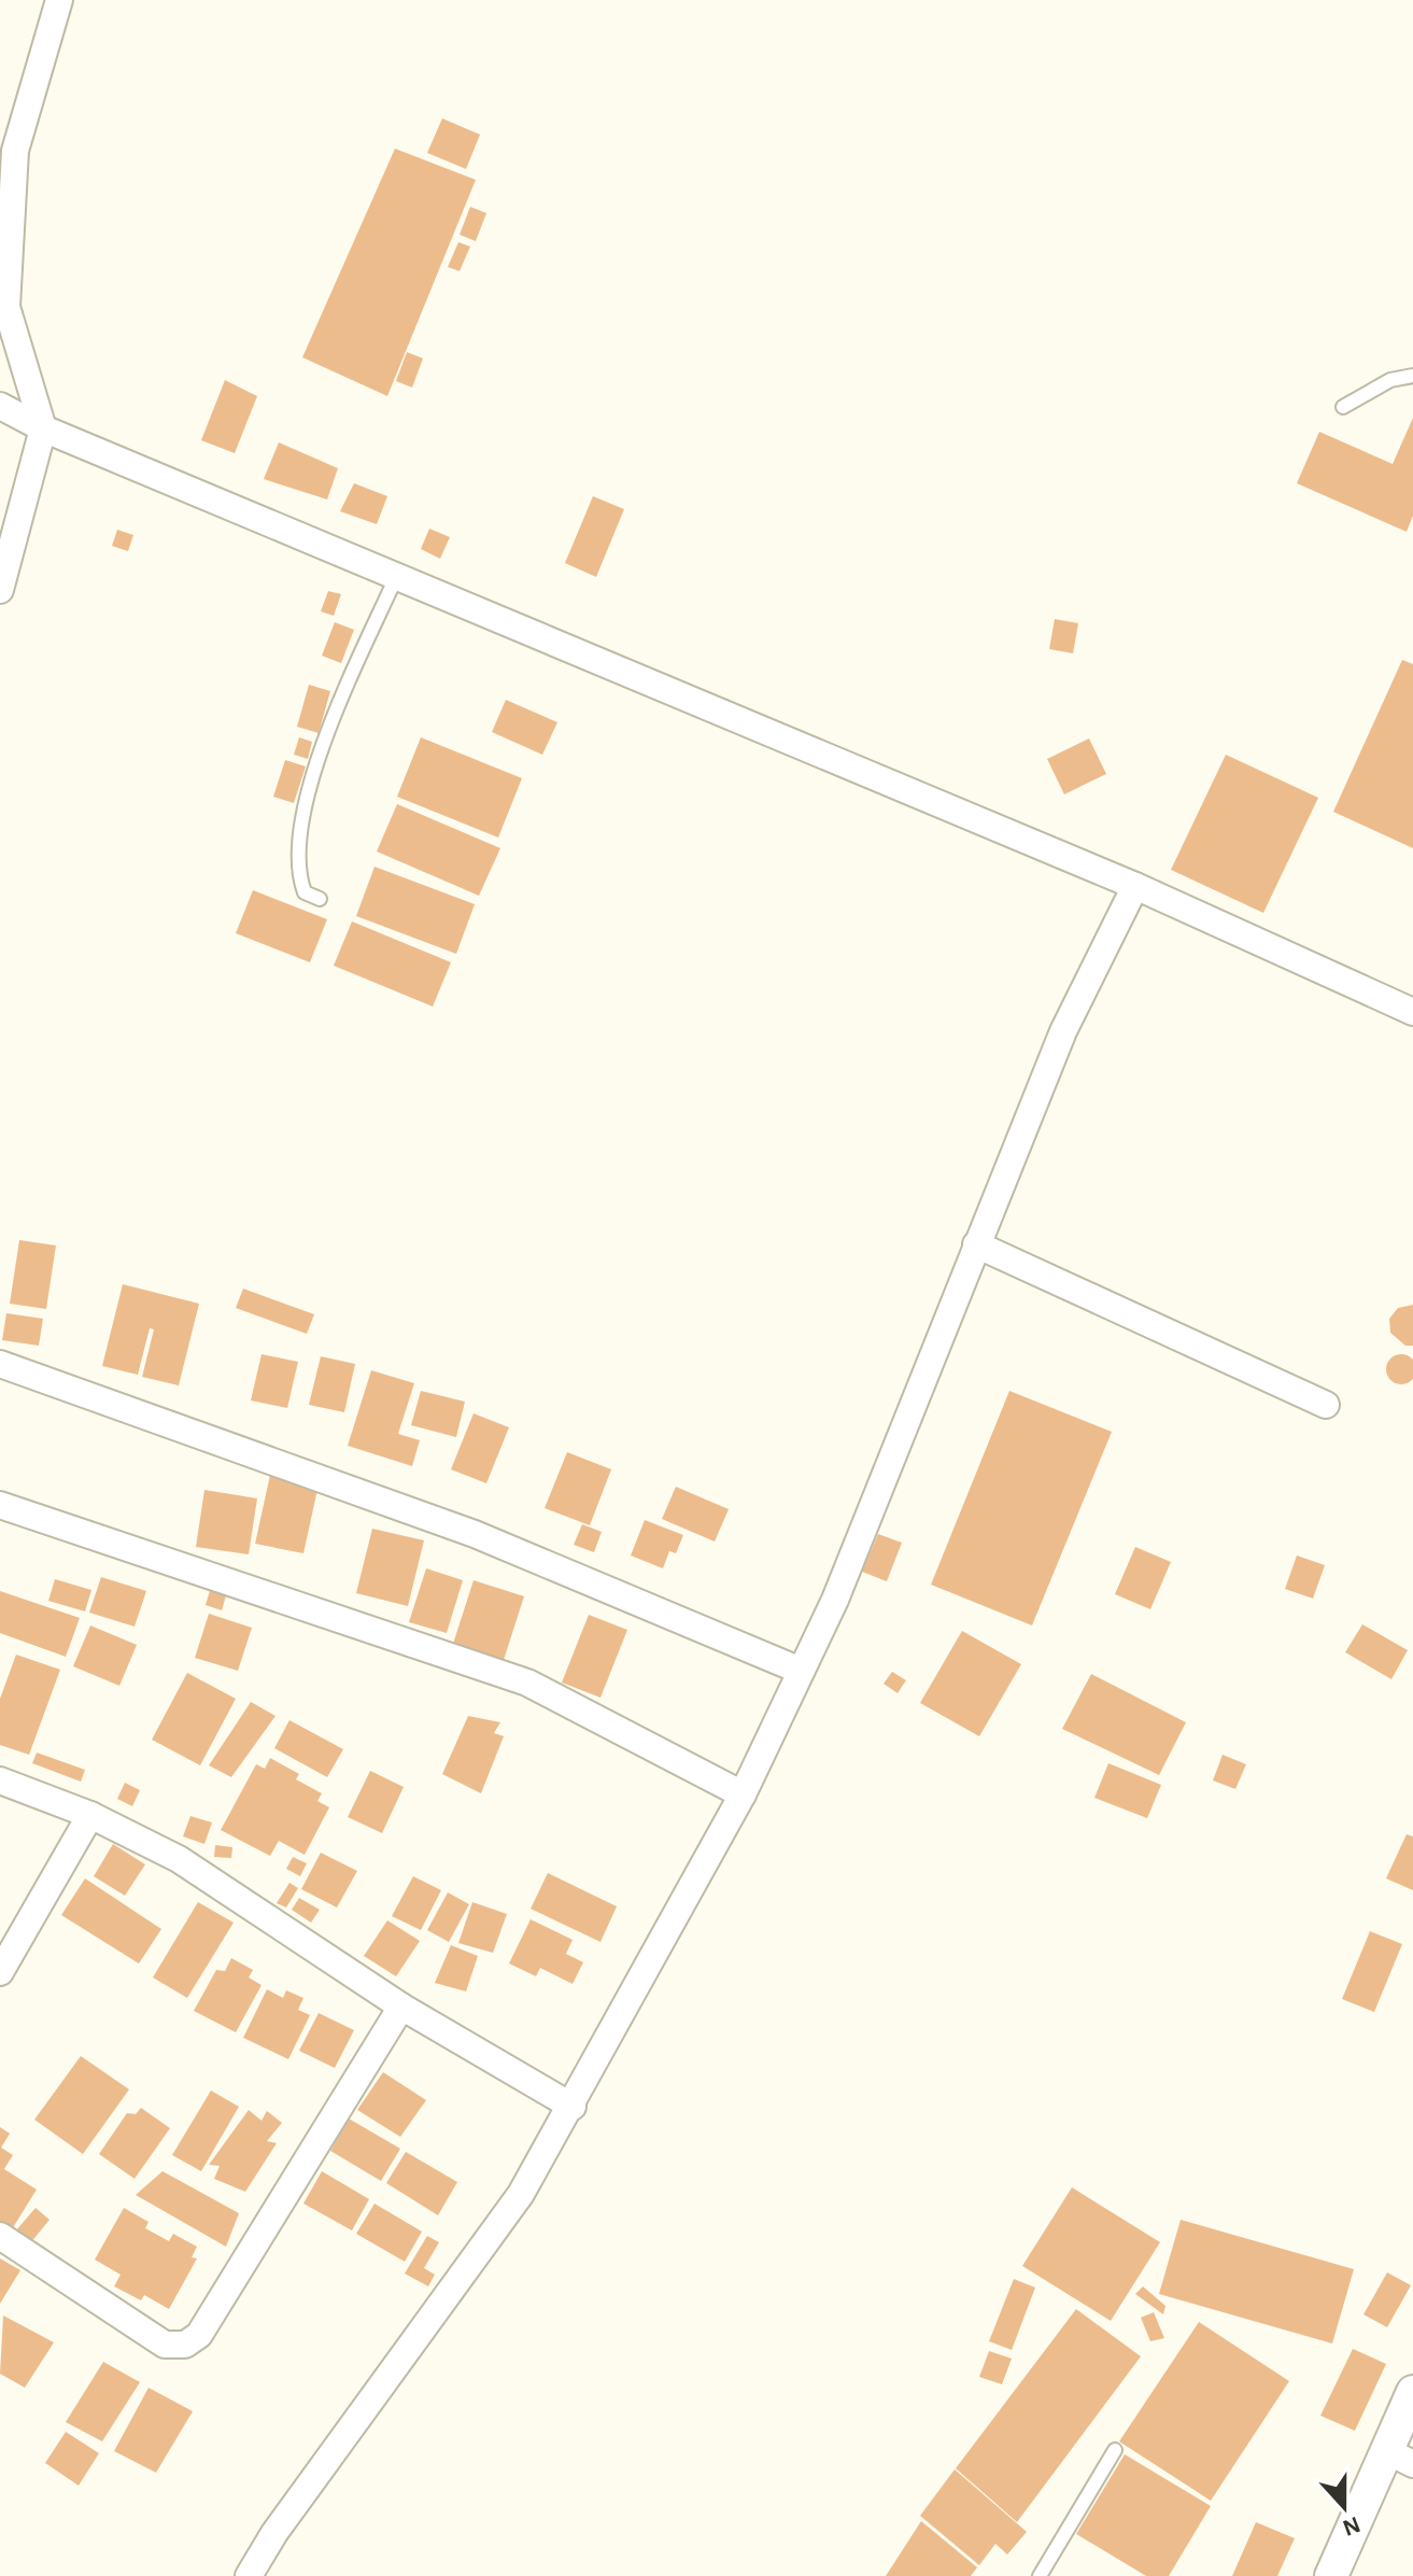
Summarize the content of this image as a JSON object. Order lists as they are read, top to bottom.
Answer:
{
  "north": "bottom"
}
